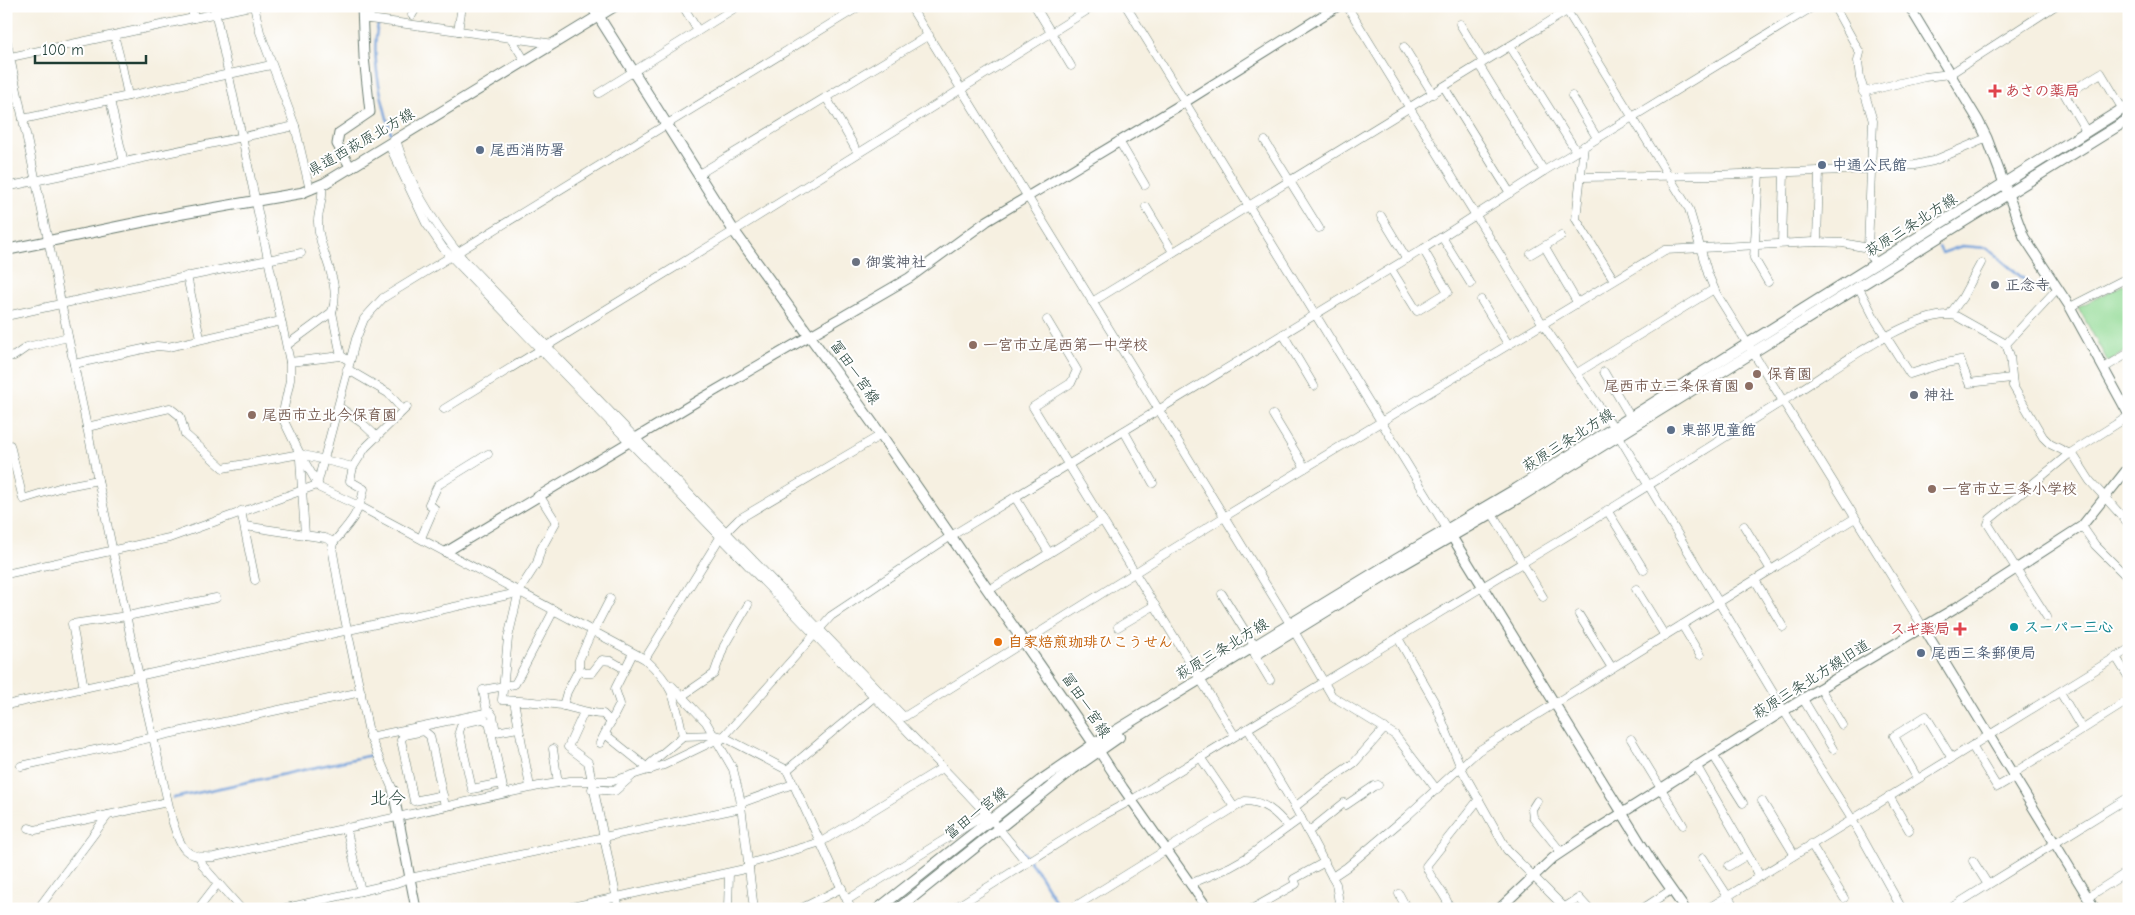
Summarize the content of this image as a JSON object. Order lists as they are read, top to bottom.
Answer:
{
  "streets": {
    "main road": [
      "県道西萩原北方線",
      "萩原三条北方線",
      "冨田一宮線",
      "富田一宮線"
    ],
    "street": ["萩原三条北方線旧道"]
  },
  "crossings": [
    ["県道西萩原北方線", "冨田一宮線"],
    ["萩原三条北方線", "冨田一宮線"],
    ["萩原三条北方線", "富田一宮線"],
    ["冨田一宮線", "富田一宮線"]
  ],
  "districts": ["北今"],
  "places": {
    "health": ["あさの薬局", "スギ薬局"],
    "other": [
      "尾西消防署",
      "中通公民館",
      "御裳神社",
      "正念寺",
      "一宮市立尾西第一中学校",
      "保育園",
      "尾西市立三条保育園",
      "神社",
      "尾西市立北今保育園",
      "東部児童館",
      "一宮市立三条小学校",
      "スーパー三心",
      "自家焙煎珈琲ひこうせん",
      "尾西三条郵便局"
    ]
  },
  "scale_bar": "100 m"
}
